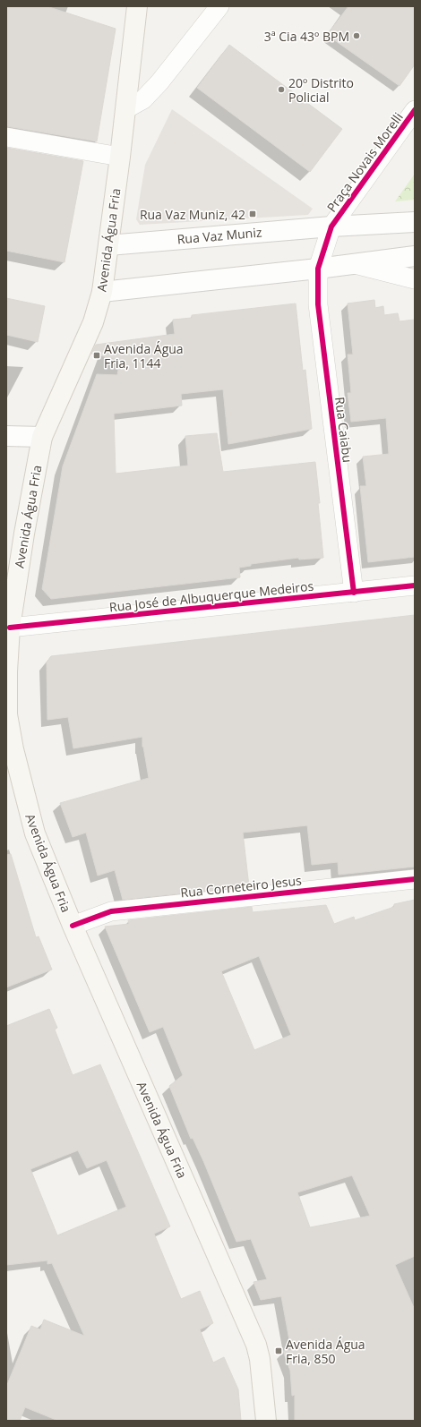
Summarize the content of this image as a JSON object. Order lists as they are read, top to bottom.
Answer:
{
  "streets": {
    "main road": ["Avenida Água Fria"],
    "street": [
      "Praça Novais Morelli",
      "Rua Vaz Muniz",
      "Rua Caiabu",
      "Rua José de Albuquerque Medeiros",
      "Rua Corneteiro Jesus"
    ]
  },
  "crossings": [
    ["Praça Novais Morelli", "Rua Vaz Muniz"],
    ["Rua Vaz Muniz", "Avenida Água Fria"],
    ["Avenida Água Fria", "Rua José de Albuquerque Medeiros"],
    ["Avenida Água Fria", "Rua Corneteiro Jesus"],
    ["Rua Caiabu", "Rua José de Albuquerque Medeiros"]
  ],
  "places": {
    "other": ["3ª Cia 43º BPM", "20º Distrito Policial"],
    "transit": ["Rua Vaz Muniz, 42", "Avenida Água Fria, 1144", "Avenida Água Fria, 850"]
  }
}
